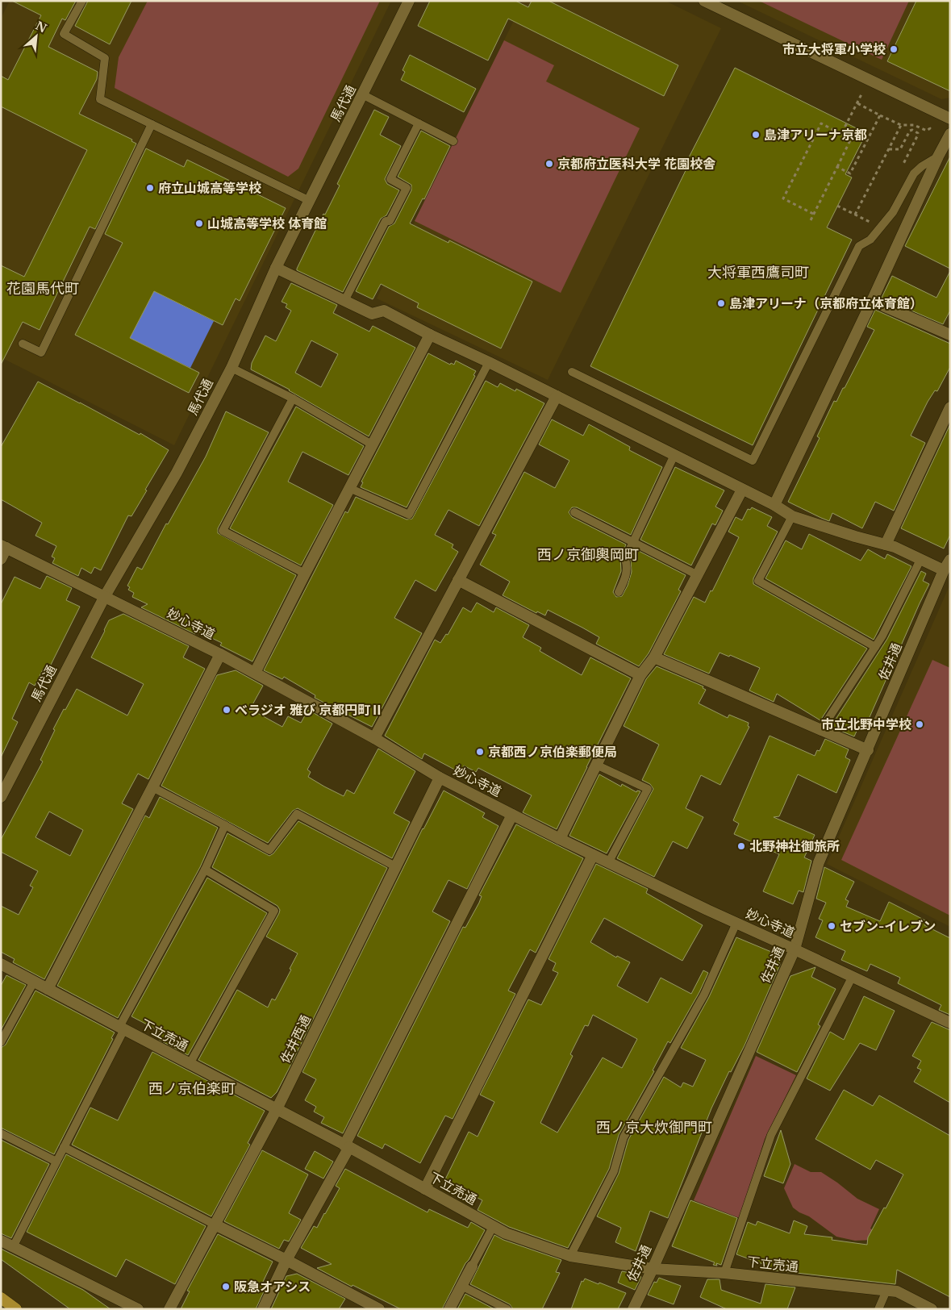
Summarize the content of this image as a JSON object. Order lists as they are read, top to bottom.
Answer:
{
  "streets": {
    "street": [
      "馬代通",
      "妙心寺道",
      "佐井通",
      "下立売通",
      "佐井西通"
    ]
  },
  "crossings": [
    ["馬代通", "妙心寺道"],
    ["妙心寺道", "佐井通"],
    ["妙心寺道", "佐井西通"],
    ["佐井通", "下立売通"],
    ["下立売通", "佐井西通"]
  ],
  "districts": [
    "大将軍西鷹司町",
    "花園馬代町",
    "西ノ京御輿岡町",
    "西ノ京伯楽町",
    "西ノ京大炊御門町"
  ],
  "places": [
    "市立大将軍小学校",
    "島津アリーナ京都",
    "京都府立医科大学 花園校舎",
    "府立山城高等学校",
    "山城高等学校 体育館",
    "島津アリーナ（京都府立体育館）",
    "べラジオ 雅び 京都円町Ⅱ",
    "市立北野中学校",
    "京都西ノ京伯楽郵便局",
    "北野神社御旅所",
    "セブン-イレブン",
    "阪急オアシス"
  ],
  "north": "top right"
}
